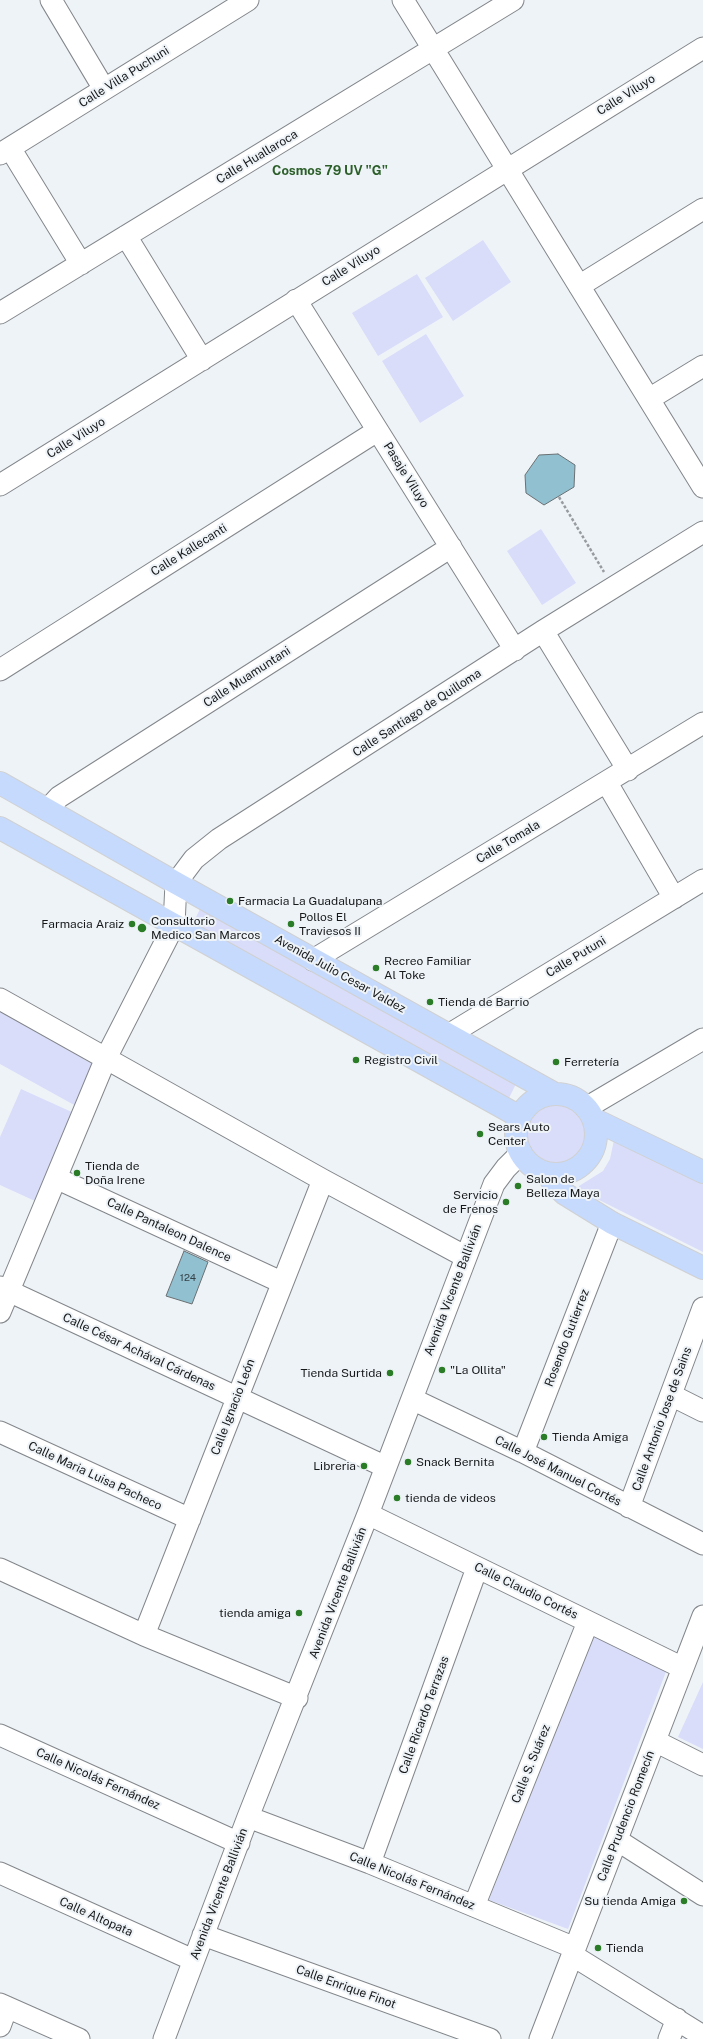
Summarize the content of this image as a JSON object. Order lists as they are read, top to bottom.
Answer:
{
  "streets": {
    "main road": ["Avenida Julio Cesar Valdez"],
    "street": [
      "Calle Villa Puchuni",
      "Calle Viluyo",
      "Calle Huallaroca",
      "Pasaje Viluyo",
      "Calle Kallecanti",
      "Calle Muamuntani",
      "Calle Santiago de Quilloma",
      "Calle Tomala",
      "Calle Putuni",
      "Calle Pantaleon Dalence",
      "Avenida Vicente Ballivián",
      "Rosendo Gutierrez",
      "Calle César Achával Cárdenas",
      "Calle Ignacio León",
      "Calle Antonio Jose de Sains",
      "Calle José Manuel Cortés",
      "Calle Maria Luisa Pacheco",
      "Calle Claudio Cortés",
      "Calle Ricardo Terrazas",
      "Calle S. Suárez",
      "Calle Nicolás Fernández",
      "Calle Prudencio Romecín",
      "Calle Altopata",
      "Calle Enrique Finot"
    ]
  },
  "crossings": [
    ["Calle Viluyo", "Pasaje Viluyo"],
    ["Pasaje Viluyo", "Calle Kallecanti"],
    ["Pasaje Viluyo", "Calle Muamuntani"],
    ["Pasaje Viluyo", "Calle Santiago de Quilloma"],
    ["Calle Muamuntani", "Avenida Julio Cesar Valdez"],
    ["Calle Santiago de Quilloma", "Avenida Julio Cesar Valdez"],
    ["Calle Tomala", "Avenida Julio Cesar Valdez"],
    ["Calle Putuni", "Avenida Julio Cesar Valdez"],
    ["Avenida Julio Cesar Valdez", "Avenida Vicente Ballivián"],
    ["Calle Pantaleon Dalence", "Calle Ignacio León"],
    ["Avenida Vicente Ballivián", "Calle César Achával Cárdenas"],
    ["Avenida Vicente Ballivián", "Calle José Manuel Cortés"],
    ["Avenida Vicente Ballivián", "Calle Claudio Cortés"],
    ["Avenida Vicente Ballivián", "Calle Nicolás Fernández"],
    ["Avenida Vicente Ballivián", "Calle Altopata"],
    ["Avenida Vicente Ballivián", "Calle Enrique Finot"],
    ["Rosendo Gutierrez", "Calle José Manuel Cortés"],
    ["Calle César Achával Cárdenas", "Calle Ignacio León"],
    ["Calle Ignacio León", "Calle Maria Luisa Pacheco"],
    ["Calle Antonio Jose de Sains", "Calle José Manuel Cortés"],
    ["Calle Claudio Cortés", "Calle Ricardo Terrazas"],
    ["Calle Claudio Cortés", "Calle S. Suárez"],
    ["Calle Claudio Cortés", "Calle Prudencio Romecín"],
    ["Calle Ricardo Terrazas", "Calle Nicolás Fernández"],
    ["Calle S. Suárez", "Calle Nicolás Fernández"],
    ["Calle Nicolás Fernández", "Calle Prudencio Romecín"]
  ],
  "districts": ["Cosmos 79 UV \"G\""],
  "places": [
    "Farmacia La Guadalupana",
    "Farmacia Araiz",
    "Pollos El Traviesos II",
    "Consultorio Medico San Marcos",
    "Recreo Familiar Al Toke",
    "Tienda de Barrio",
    "Registro Civil",
    "Ferretería",
    "Sears Auto Center",
    "Tienda de Doña Irene",
    "Salon de Belleza Maya",
    "Servicio de Frenos",
    "\"La Ollita\"",
    "Tienda Surtida",
    "Tienda Amiga",
    "Snack Bernita",
    "Libreria",
    "tienda de videos",
    "tienda amiga",
    "Su tienda Amiga",
    "Tienda"
  ],
  "house_numbers": ["124"]
}
